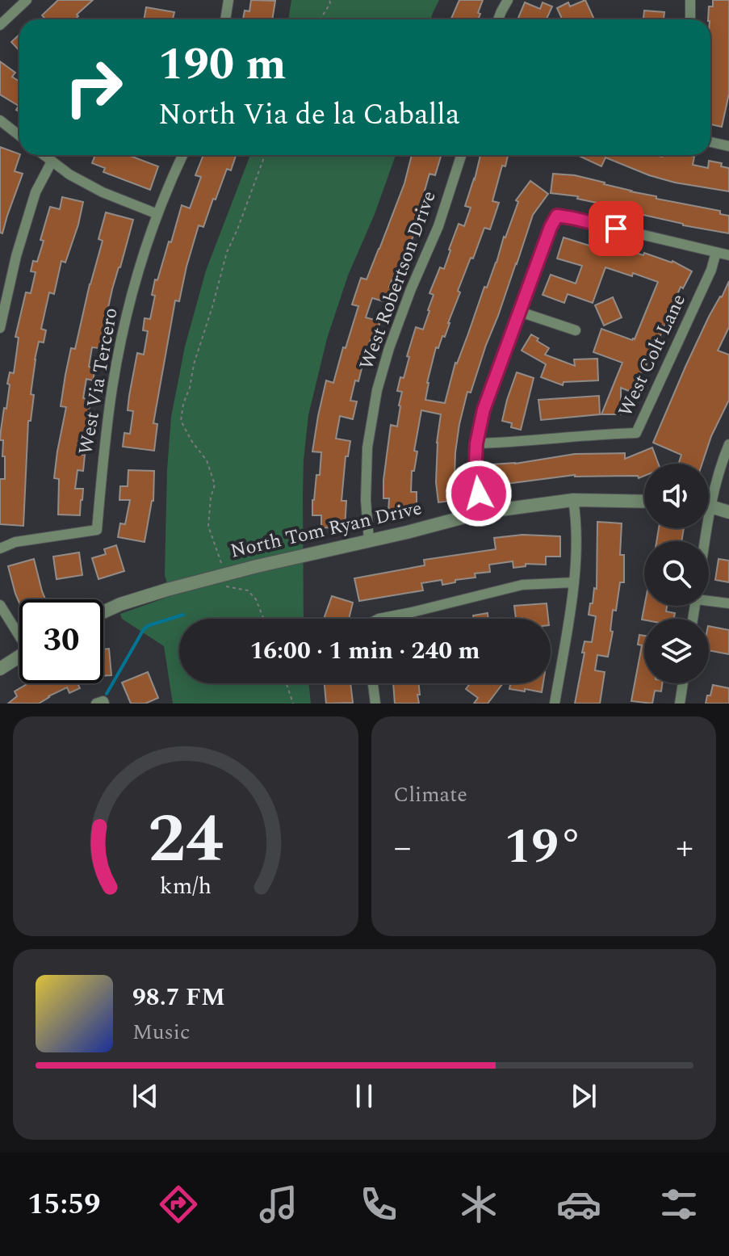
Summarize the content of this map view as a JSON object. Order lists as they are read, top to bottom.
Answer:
{
  "streets": {
    "street": [
      "West Robertson Drive",
      "West Colt Lane",
      "West Via Tercero",
      "North Tom Ryan Drive"
    ]
  },
  "crossings": [
    ["West Robertson Drive", "North Tom Ryan Drive"]
  ],
  "page": {
    "turn": ["190 m", "North Via de la Caballa"],
    "limit": "30",
    "trip": "16:00 · 1 min · 240 m",
    "tile": "Climate",
    "heat": ["−", "19°", "+"],
    "song": ["98.7 FM", "Music"],
    "tabs": "15:59",
    "gauge": ["24", "km/h"]
  }
}
